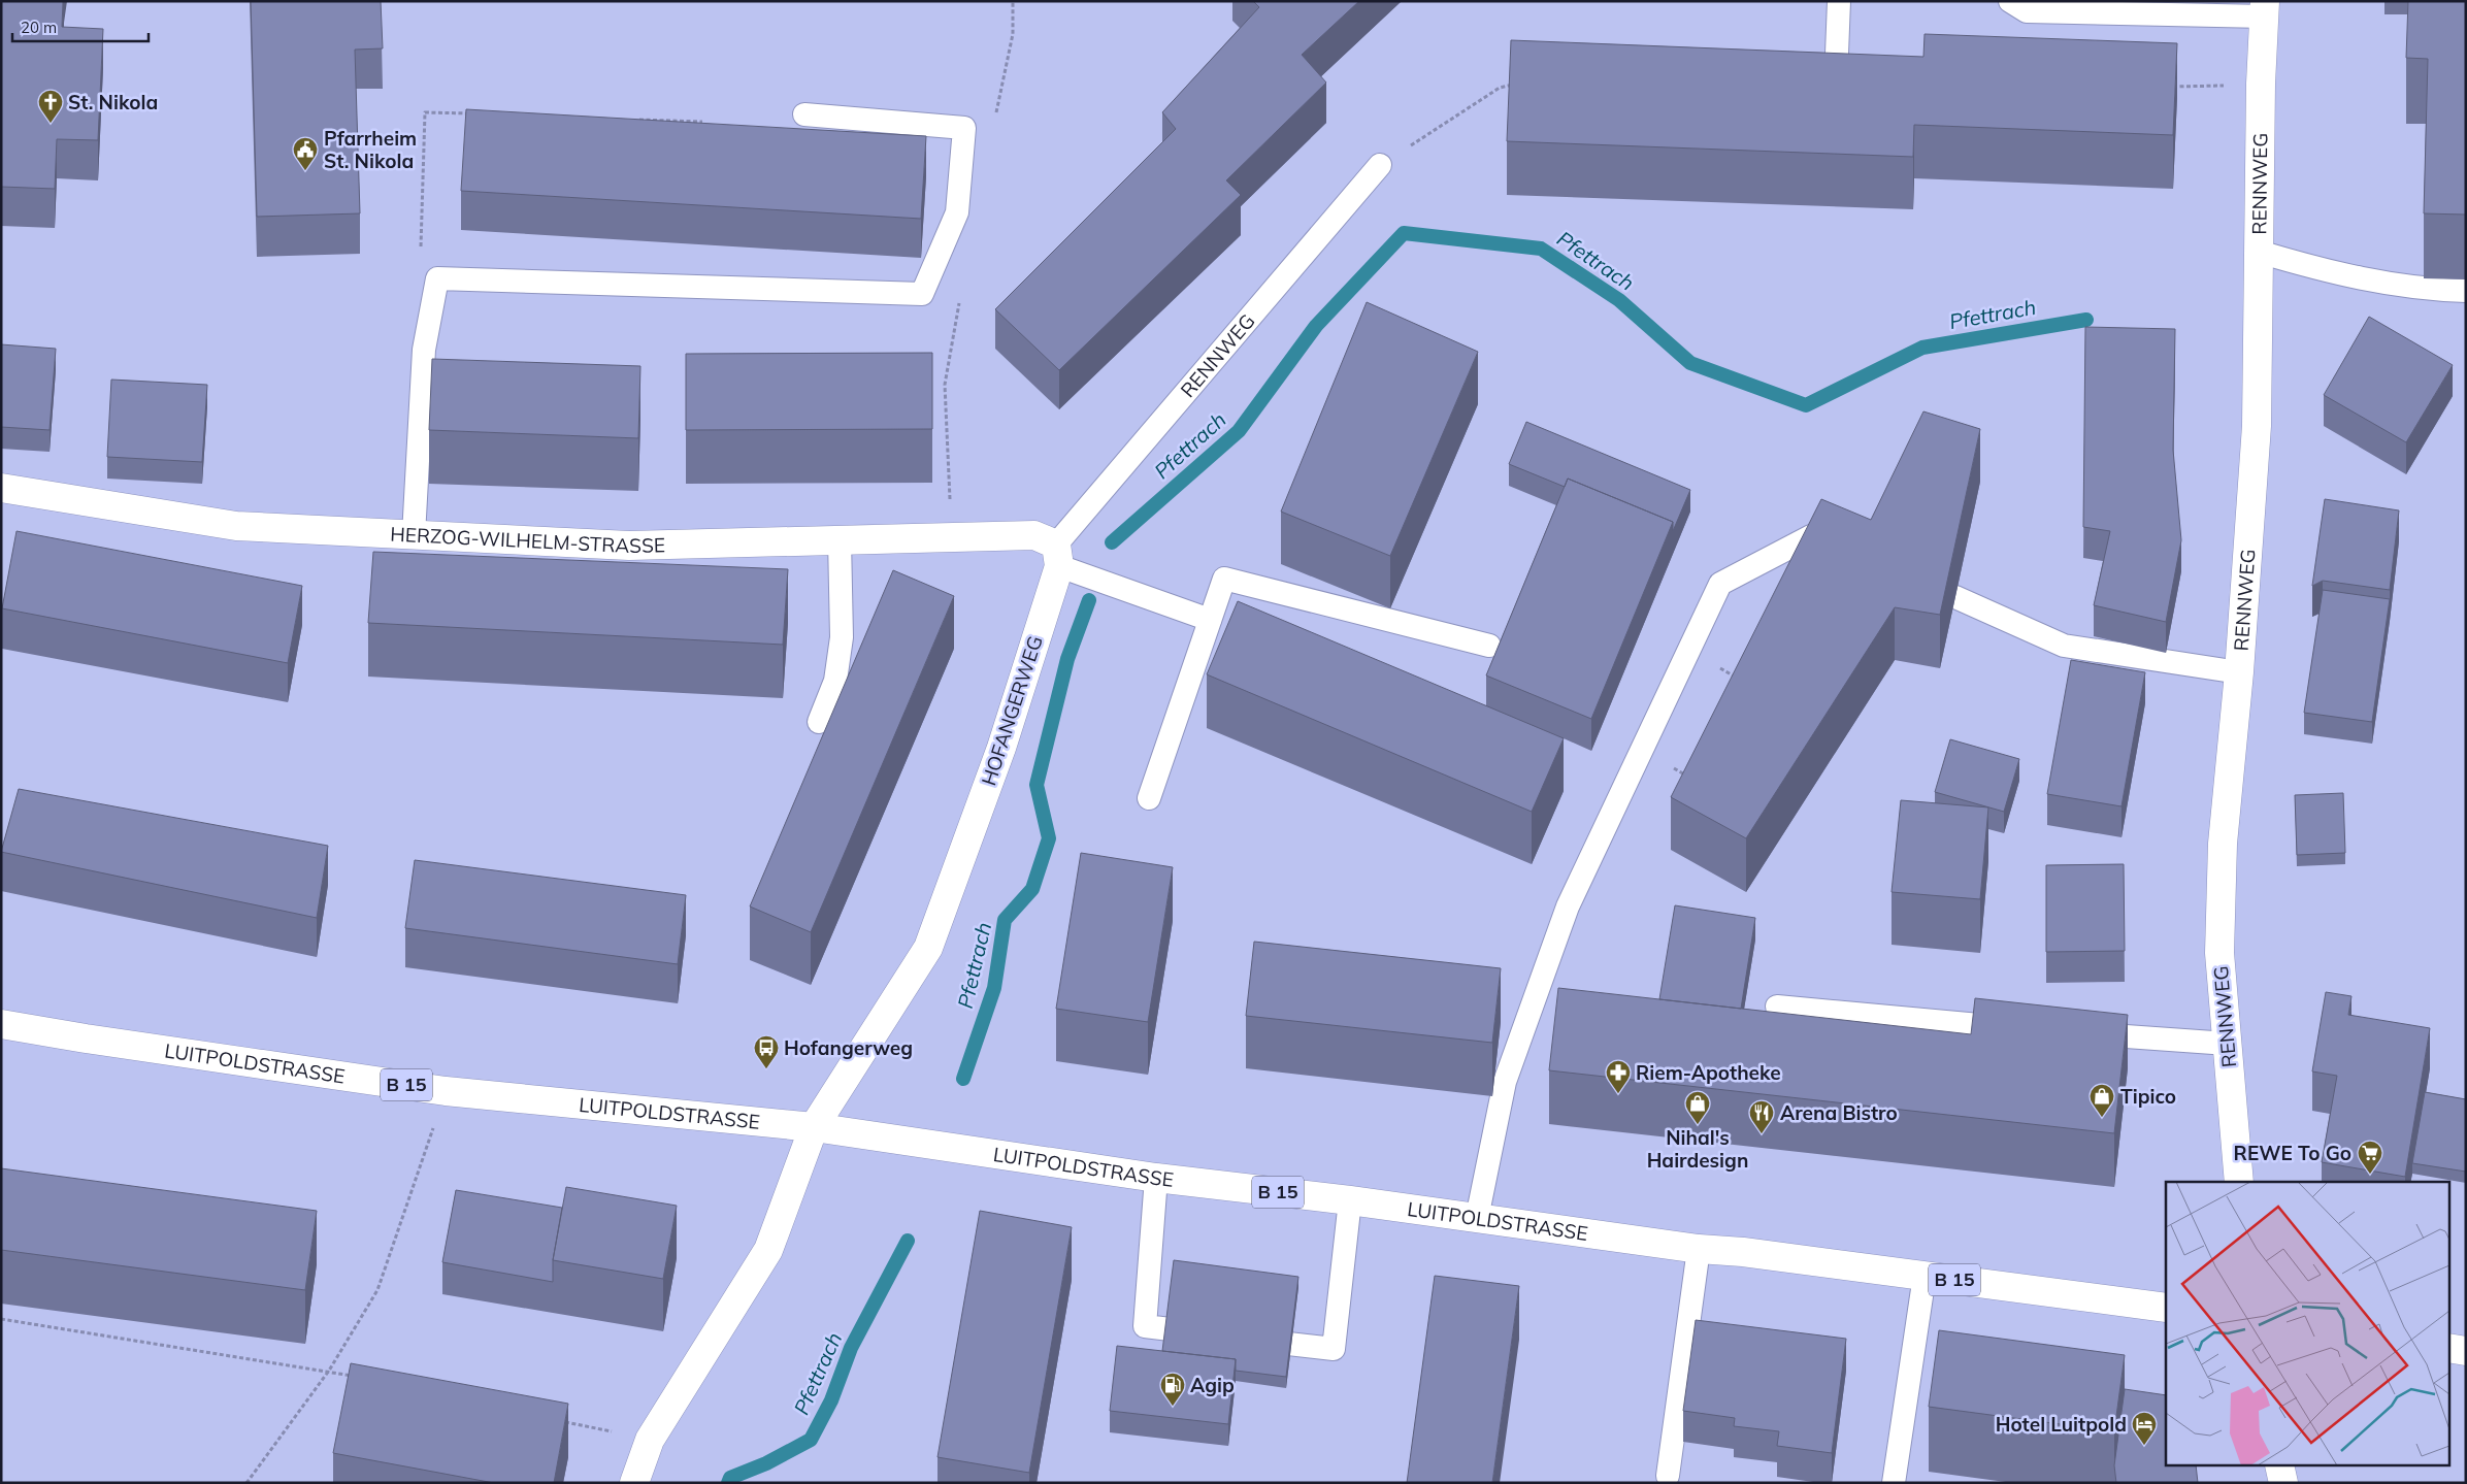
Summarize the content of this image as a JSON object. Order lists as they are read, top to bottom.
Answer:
{
  "streets": {
    "street": [
      "RENNWEG",
      "HERZOG-WILHELM-STRASSE",
      "HOFANGERWEG",
      "LUITPOLDSTRASSE",
      "B 15"
    ]
  },
  "crossings": [
    ["RENNWEG", "HERZOG-WILHELM-STRASSE"],
    ["RENNWEG", "HOFANGERWEG"],
    ["HERZOG-WILHELM-STRASSE", "HOFANGERWEG"],
    ["HOFANGERWEG", "LUITPOLDSTRASSE"]
  ],
  "water": ["Pfettrach"],
  "places": {
    "church": ["St. Nikola"],
    "public building": ["Pfarrheim St. Nikola"],
    "bus stop": ["Hofangerweg"],
    "pharmacy": ["Riem-Apotheke"],
    "shop": ["Tipico", "Nihal's Hairdesign"],
    "restaurant": ["Arena Bistro"],
    "supermarket": ["REWE To Go"],
    "fuel station": ["Agip"],
    "hotel": ["Hotel Luitpold"]
  },
  "scale_bar": "20 m"
}
